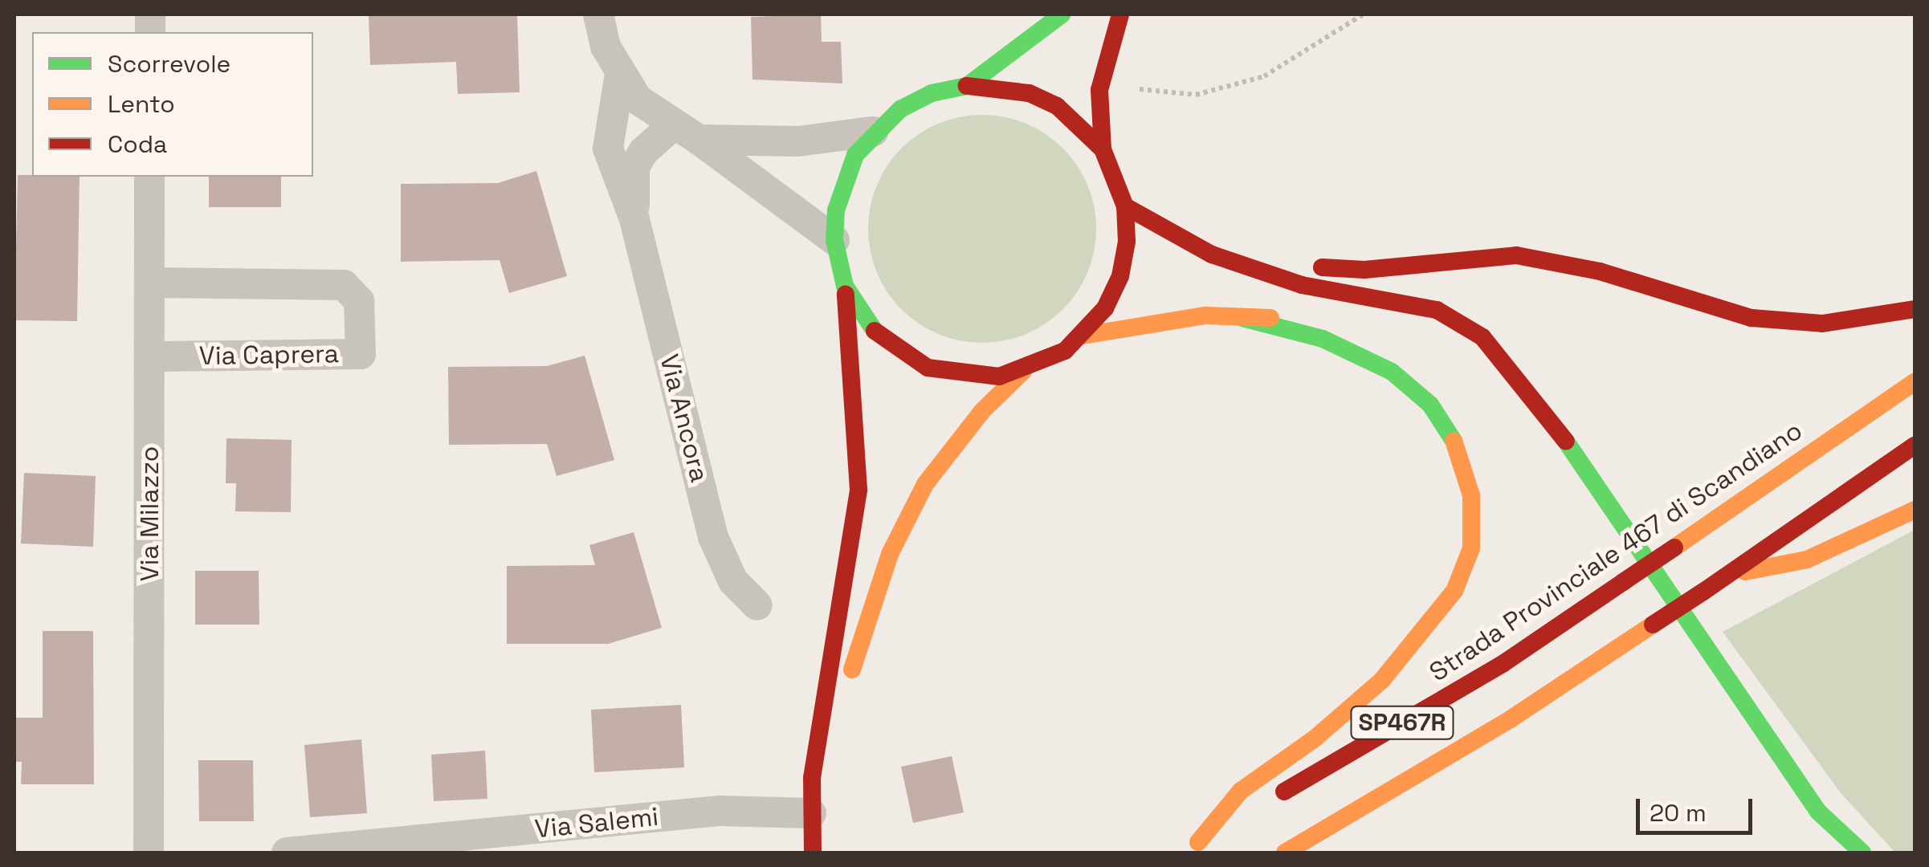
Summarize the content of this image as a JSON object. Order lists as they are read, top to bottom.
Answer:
{
  "streets": {
    "main road": ["Strada Provinciale 467 di Scandiano", "SP467R"],
    "street": [
      "Via Caprera",
      "Via Ancora",
      "Via Milazzo",
      "Via Salemi"
    ]
  },
  "crossings": [
    ["Via Caprera", "Via Milazzo"]
  ],
  "legend": ["Scorrevole", "Lento", "Coda"],
  "scale_bar": "20 m"
}
